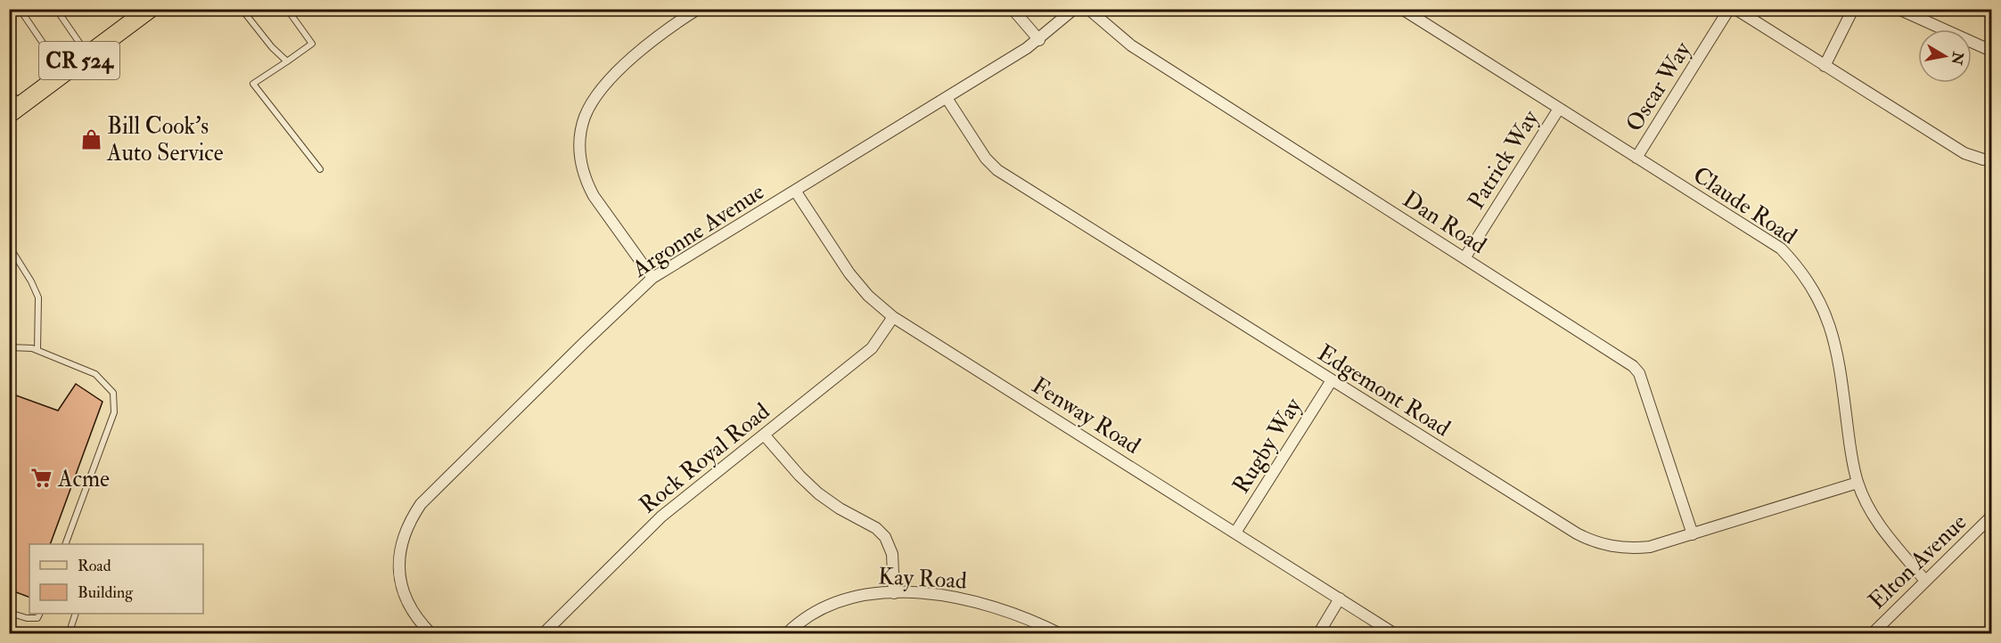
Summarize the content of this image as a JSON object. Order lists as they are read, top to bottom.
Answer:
{
  "streets": {
    "main road": ["CR 524"],
    "street": [
      "Oscar Way",
      "Patrick Way",
      "Claude Road",
      "Dan Road",
      "Argonne Avenue",
      "Edgemont Road",
      "Fenway Road",
      "Rugby Way",
      "Rock Royal Road",
      "Elton Avenue",
      "Kay Road"
    ]
  },
  "crossings": [
    ["Oscar Way", "Claude Road"],
    ["Patrick Way", "Claude Road"],
    ["Patrick Way", "Dan Road"],
    ["Claude Road", "Edgemont Road"],
    ["Claude Road", "Elton Avenue"],
    ["Dan Road", "Edgemont Road"],
    ["Argonne Avenue", "Edgemont Road"],
    ["Argonne Avenue", "Fenway Road"],
    ["Edgemont Road", "Rugby Way"],
    ["Fenway Road", "Rugby Way"],
    ["Fenway Road", "Rock Royal Road"]
  ],
  "places": {
    "shop": ["Bill Cook's Auto Service"],
    "supermarket": ["Acme"]
  },
  "legend": ["Road", "Building"],
  "north": "right"
}
